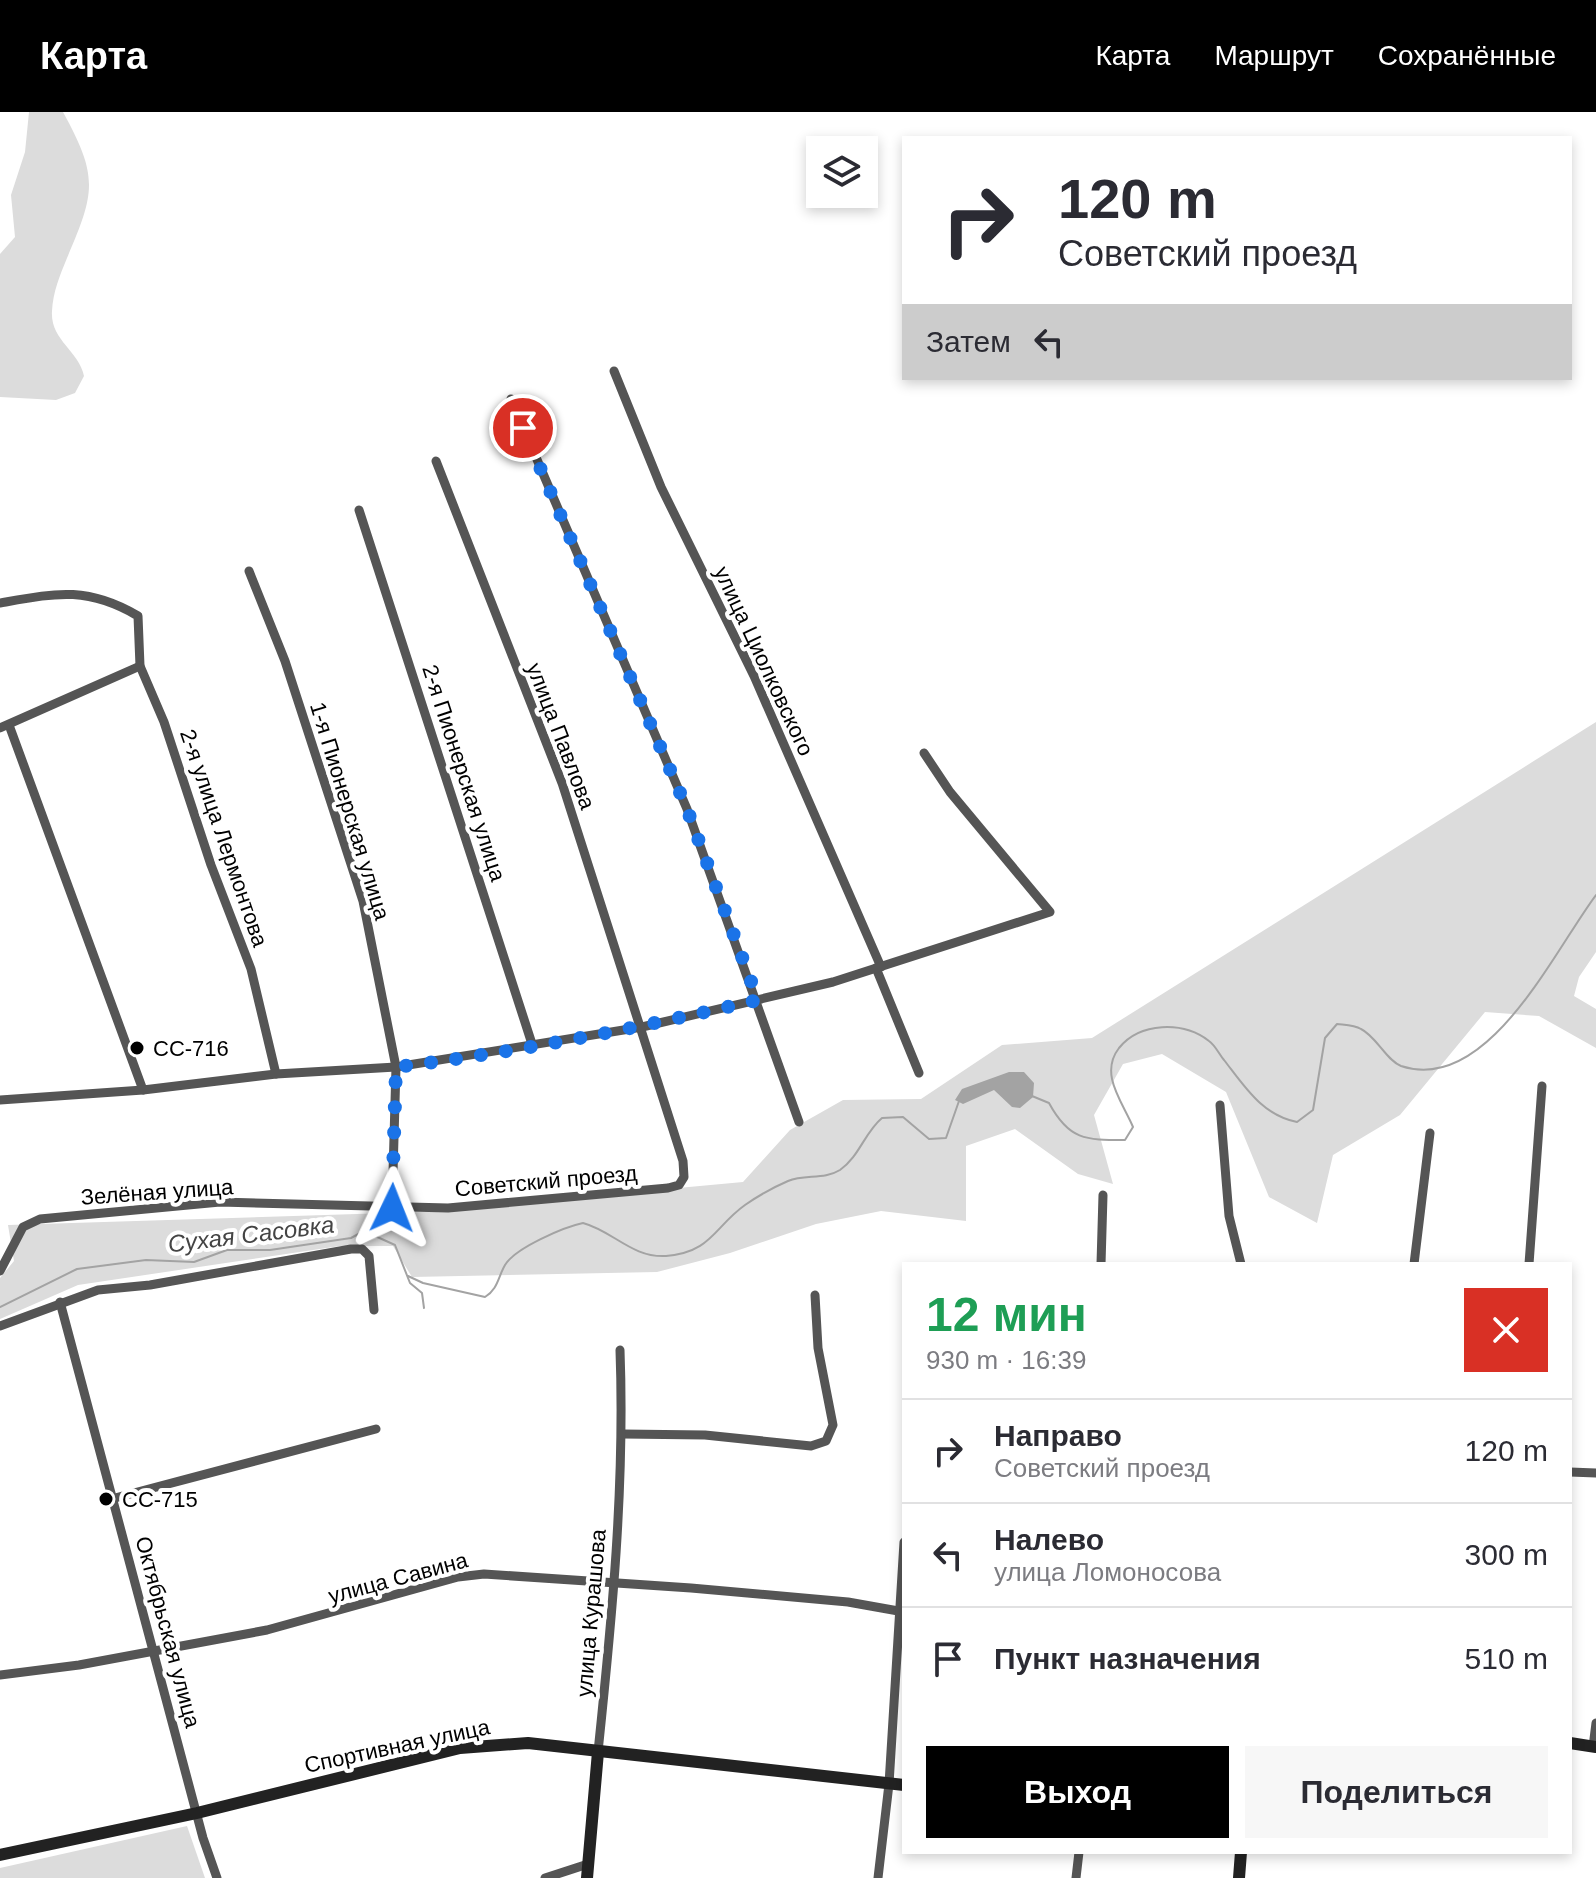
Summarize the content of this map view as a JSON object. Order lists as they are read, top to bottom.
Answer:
{
  "streets": {
    "street": [
      "улица Циолковского",
      "улица Павлова",
      "2-я Пионерская улица",
      "1-я Пионерская улица",
      "2-я улица Лермонтова",
      "Советский проезд",
      "Зелёная улица",
      "улица Савина",
      "улица Курашова",
      "Октябрьская улица",
      "Спортивная улица"
    ]
  },
  "crossings": [
    ["улица Павлова", "Советский проезд"],
    ["Советский проезд", "Зелёная улица"],
    ["улица Савина", "улица Курашова"],
    ["улица Савина", "Октябрьская улица"],
    ["улица Курашова", "Спортивная улица"],
    ["Октябрьская улица", "Спортивная улица"]
  ],
  "water": ["Сухая Сасовка"],
  "places": ["СС-716", "СС-715"],
  "page": {
    "header": "Карта",
    "nav": ["Карта", "Маршрут", "Сохранённые"],
    "turn": ["120 m", "Советский проезд"],
    "then": "Затем",
    "heading": ["12 мин", "930 m · 16:39"],
    "list": [
      {
        "name": "Направо",
        "note": "Советский проезд",
        "value": "120 m"
      },
      {
        "name": "Налево",
        "note": "улица Ломоносова",
        "value": "300 m"
      },
      {
        "name": "Пункт назначения",
        "value": "510 m"
      }
    ],
    "buttons": ["Выход", "Поделиться"]
  }
}
